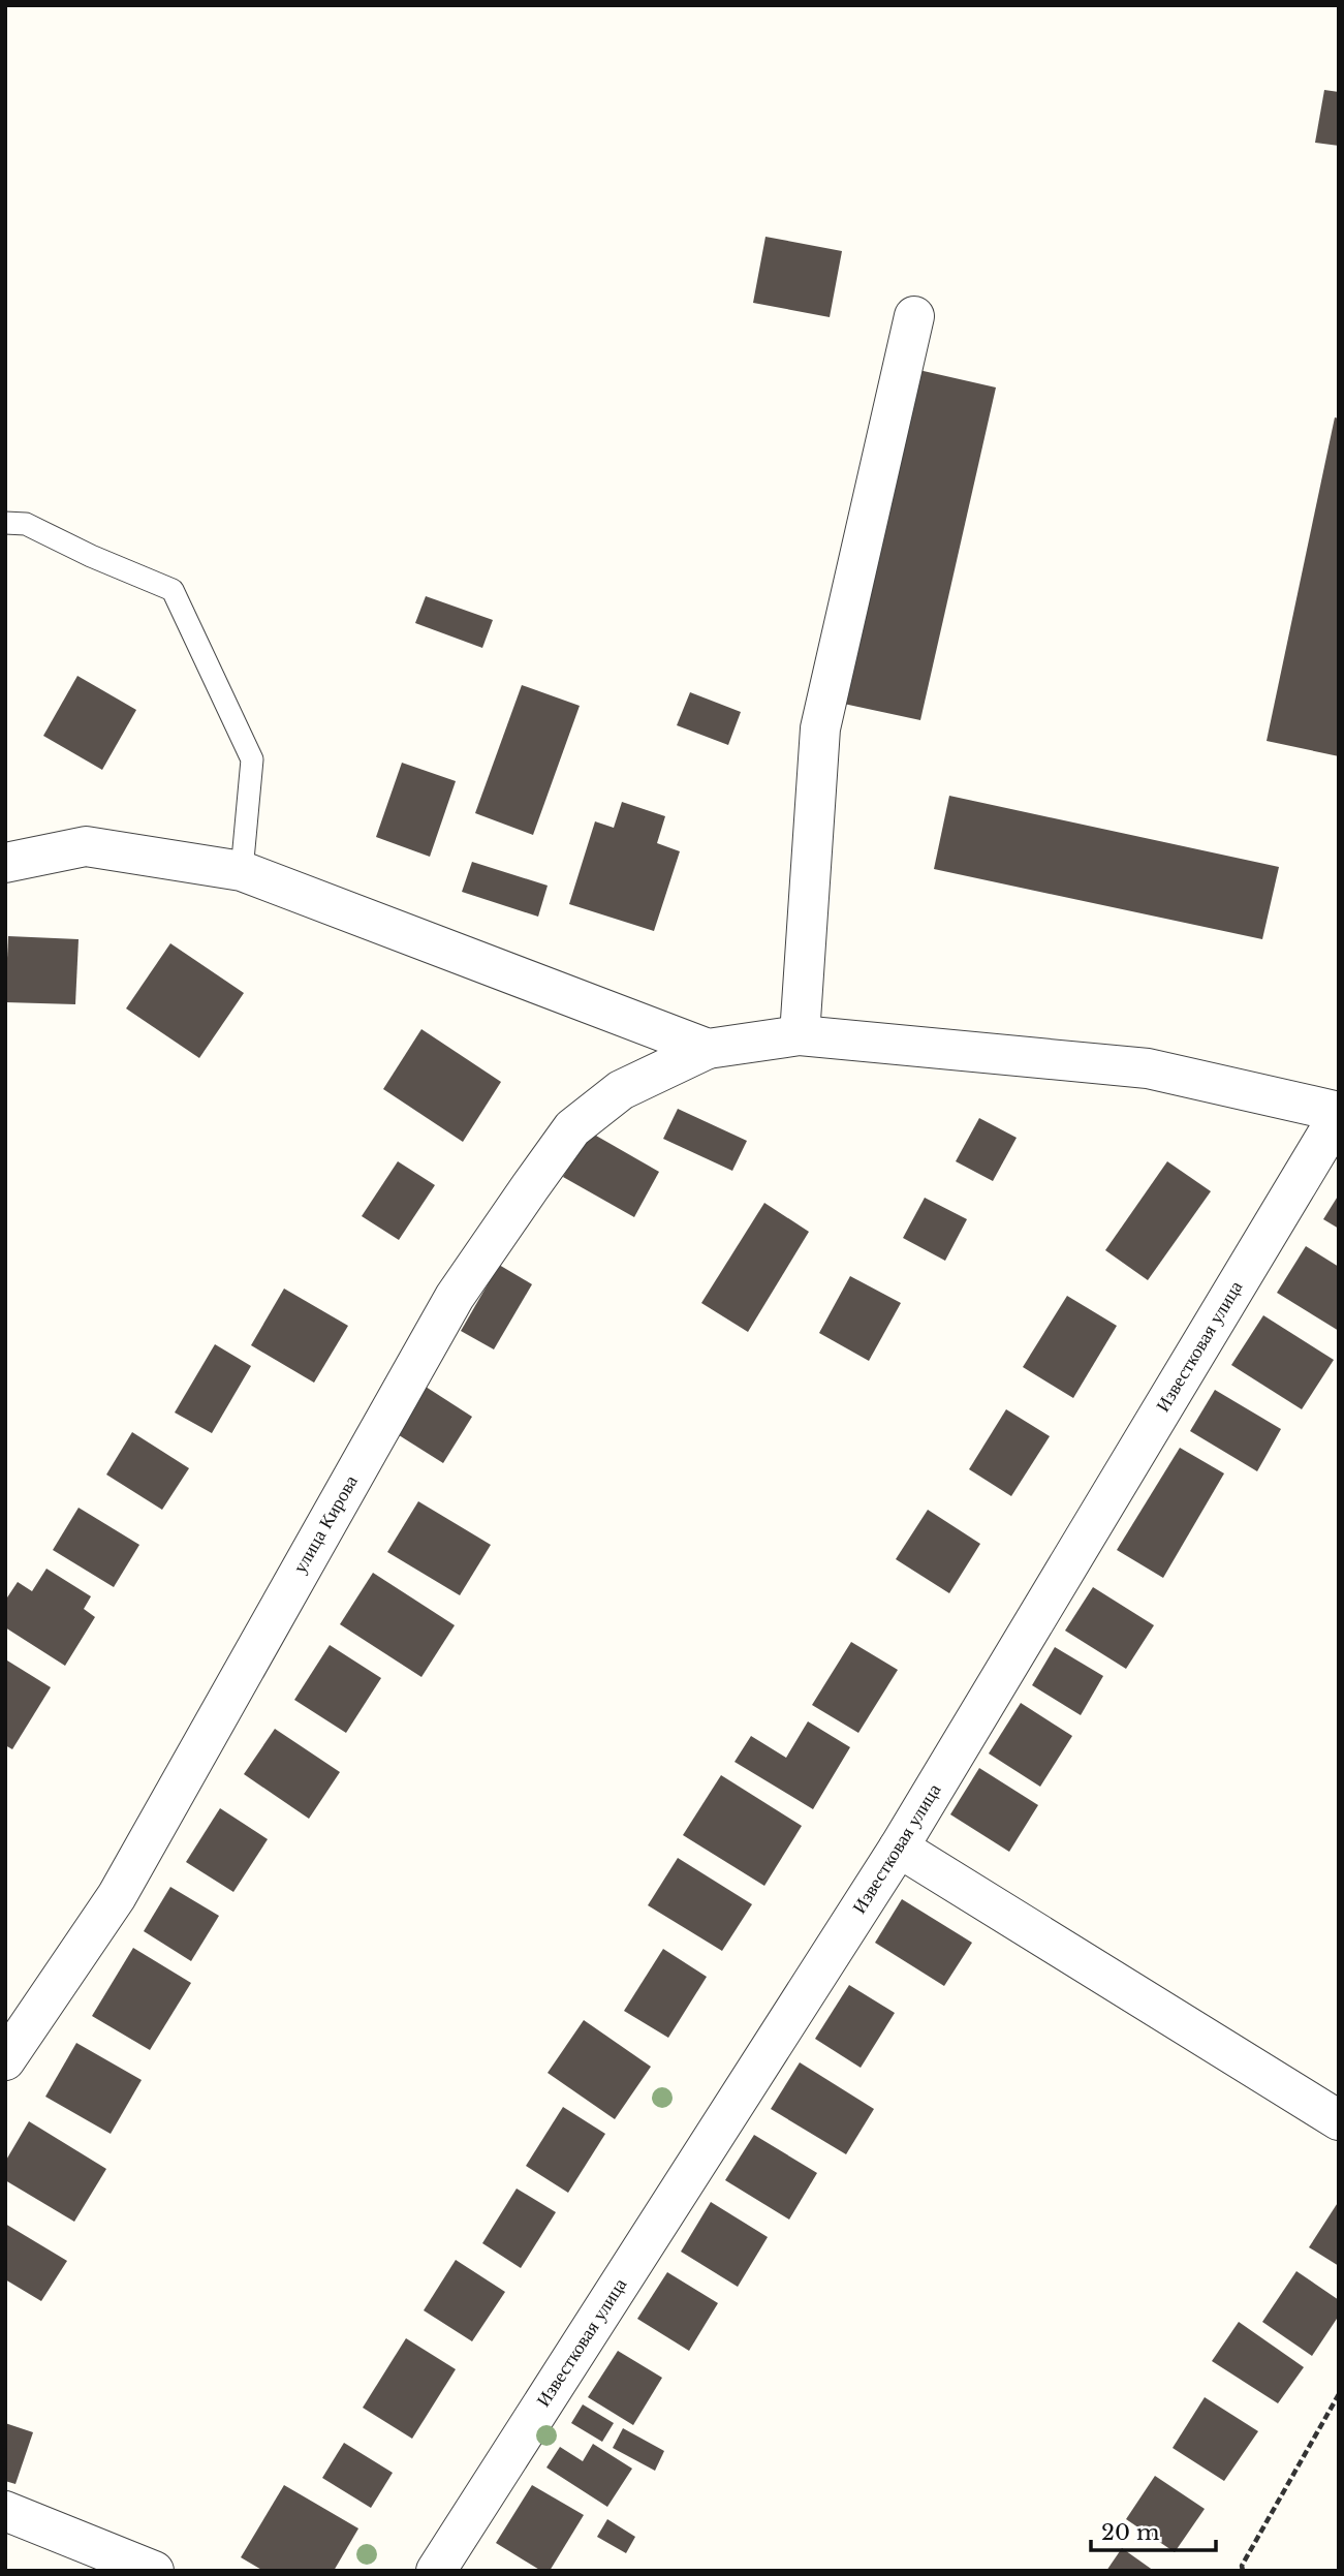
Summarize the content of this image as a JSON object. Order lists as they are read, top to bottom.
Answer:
{
  "streets": {
    "street": ["Известковая улица", "улица Кирова"]
  },
  "scale_bar": "20 m"
}
